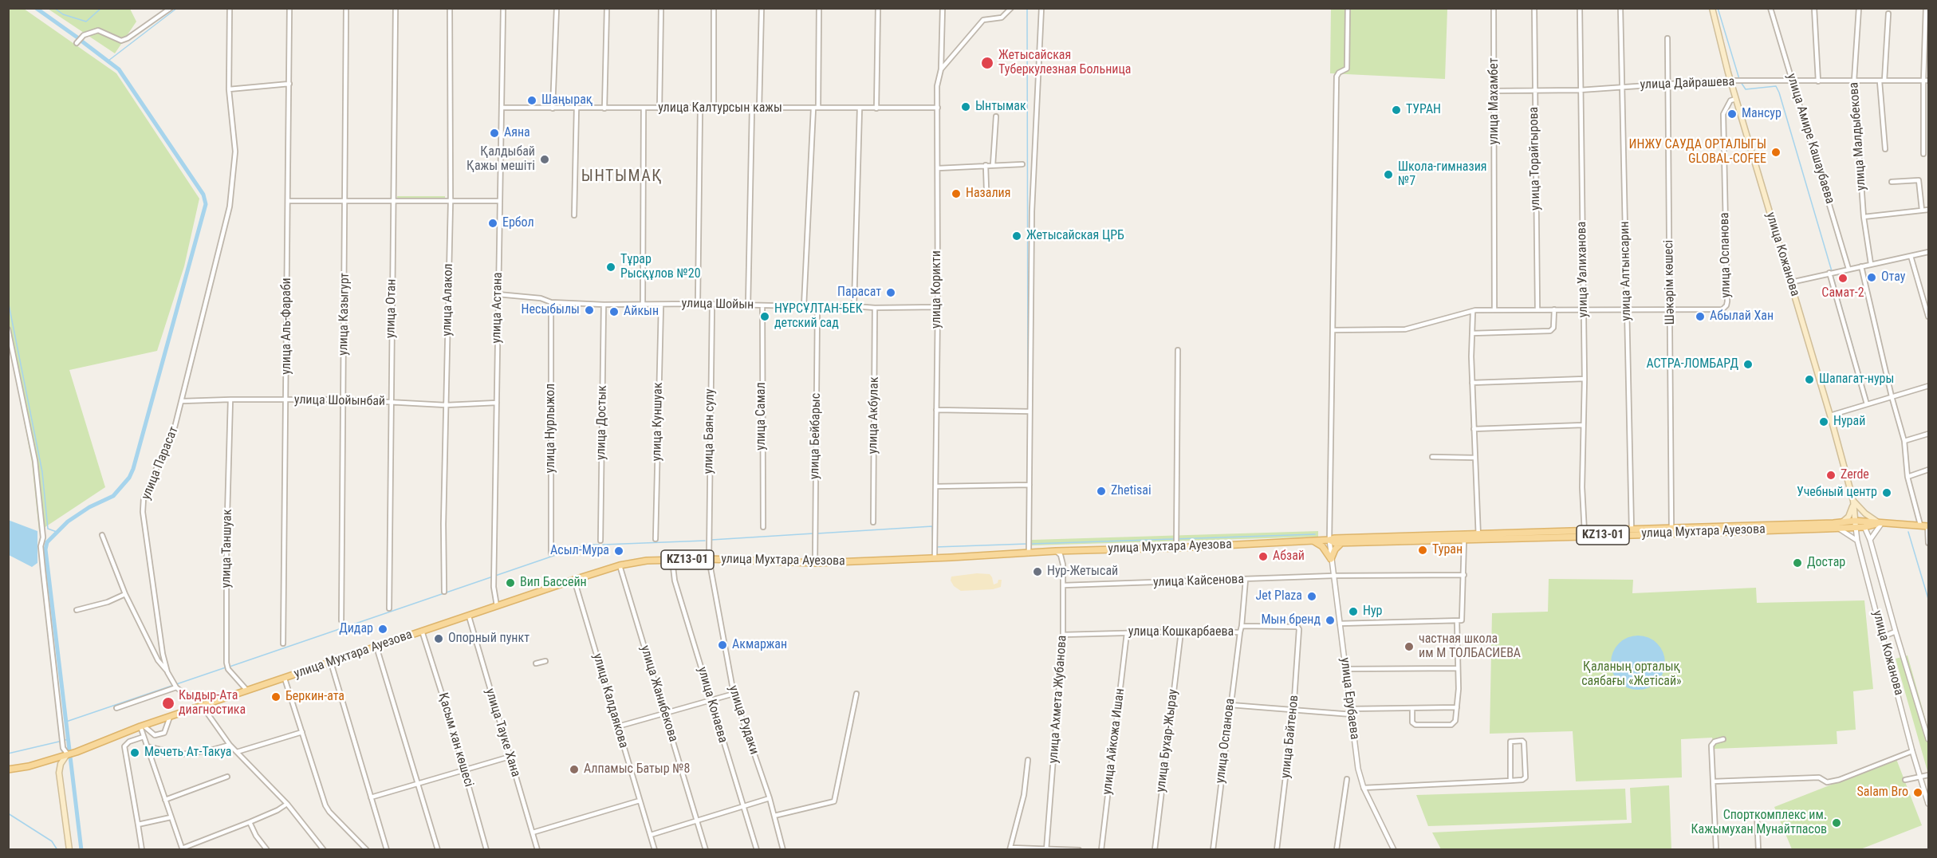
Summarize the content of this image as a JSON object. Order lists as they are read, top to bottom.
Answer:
{
  "streets": {
    "main road": ["улица Кожанова", "улица Мухтара Ауезова", "KZ13-01"],
    "street": [
      "улица Дайрашева",
      "улица Махамбет",
      "улица Калтурсын кажы",
      "улица Малдыбекова",
      "улица Амире Кашаубаева",
      "улица Торайгырова",
      "улица Оспанова",
      "улица Уалиханова",
      "улица Алтынсарин",
      "Шәкәрім көшесі",
      "улица Корикти",
      "улица Алакол",
      "улица Шойын",
      "улица Астана",
      "улица Отан",
      "улица Казыгурт",
      "улица Аль-Фараби",
      "улица Шойынбай",
      "улица Акбулак",
      "улица Самал",
      "улица Куншуак",
      "улица Достык",
      "улица Нурлыжол",
      "улица Баян сулу",
      "улица Бейбарыс",
      "улица Парасат",
      "улица Таншуак",
      "улица Кайсенова",
      "улица Кошкарбаева",
      "улица Жанибекова",
      "улица Ерубаева",
      "улица Ахмета Жубанова",
      "улица Калдаякова",
      "улица Конаева",
      "улица Рудаки",
      "улица Тауке Хана",
      "улица Байтенов",
      "Қасым хан көшесі",
      "улица Бухар-Жырау",
      "улица Айкожа Ишан"
    ]
  },
  "crossings": [
    ["улица Дайрашева", "улица Махамбет"],
    ["улица Дайрашева", "улица Малдыбекова"],
    ["улица Дайрашева", "улица Амире Кашаубаева"],
    ["улица Дайрашева", "улица Торайгырова"],
    ["улица Дайрашева", "улица Кожанова"],
    ["улица Дайрашева", "улица Уалиханова"],
    ["улица Дайрашева", "улица Алтынсарин"],
    ["улица Дайрашева", "Шәкәрім көшесі"],
    ["улица Махамбет", "улица Оспанова"],
    ["улица Калтурсын кажы", "улица Корикти"],
    ["улица Калтурсын кажы", "улица Астана"],
    ["улица Торайгырова", "улица Оспанова"],
    ["улица Кожанова", "улица Оспанова"],
    ["улица Кожанова", "улица Мухтара Ауезова"],
    ["улица Оспанова", "улица Уалиханова"],
    ["улица Оспанова", "улица Алтынсарин"],
    ["улица Оспанова", "Шәкәрім көшесі"],
    ["улица Оспанова", "улица Кошкарбаева"],
    ["улица Уалиханова", "улица Мухтара Ауезова"],
    ["улица Алтынсарин", "улица Мухтара Ауезова"],
    ["Шәкәрім көшесі", "улица Мухтара Ауезова"],
    ["улица Корикти", "улица Шойын"],
    ["улица Корикти", "улица Мухтара Ауезова"],
    ["улица Алакол", "улица Шойынбай"],
    ["улица Шойын", "улица Астана"],
    ["улица Шойын", "улица Акбулак"],
    ["улица Шойын", "улица Самал"],
    ["улица Шойын", "улица Куншуак"],
    ["улица Шойын", "улица Достык"],
    ["улица Шойын", "улица Нурлыжол"],
    ["улица Шойын", "улица Баян сулу"],
    ["улица Шойын", "улица Бейбарыс"],
    ["улица Астана", "улица Шойынбай"],
    ["улица Астана", "улица Мухтара Ауезова"],
    ["улица Отан", "улица Шойынбай"],
    ["улица Казыгурт", "улица Шойынбай"],
    ["улица Аль-Фараби", "улица Шойынбай"],
    ["улица Шойынбай", "улица Парасат"],
    ["улица Шойынбай", "улица Таншуак"],
    ["улица Баян сулу", "улица Мухтара Ауезова"],
    ["улица Баян сулу", "улица Рудаки"],
    ["улица Бейбарыс", "улица Мухтара Ауезова"],
    ["улица Мухтара Ауезова", "KZ13-01"],
    ["улица Мухтара Ауезова", "улица Таншуак"],
    ["улица Мухтара Ауезова", "улица Жанибекова"],
    ["улица Мухтара Ауезова", "улица Ерубаева"],
    ["улица Мухтара Ауезова", "улица Ахмета Жубанова"],
    ["улица Мухтара Ауезова", "улица Калдаякова"],
    ["улица Мухтара Ауезова", "улица Конаева"],
    ["улица Мухтара Ауезова", "улица Рудаки"],
    ["улица Мухтара Ауезова", "улица Тауке Хана"],
    ["улица Мухтара Ауезова", "Қасым хан көшесі"],
    ["улица Кайсенова", "улица Ерубаева"],
    ["улица Кайсенова", "улица Ахмета Жубанова"],
    ["улица Кошкарбаева", "улица Ахмета Жубанова"],
    ["улица Кошкарбаева", "улица Байтенов"],
    ["улица Кошкарбаева", "улица Бухар-Жырау"],
    ["улица Кошкарбаева", "улица Айкожа Ишан"]
  ],
  "districts": ["ЫНТЫМАҚ"],
  "parks": ["Қаланың орталық саябағы «Жетісай»"],
  "places": [
    "Жетысайская Туберкулезная Больница",
    "Шаңырақ",
    "Ынтымак",
    "ТУРАН",
    "Мансур",
    "Аяна",
    "ИНЖУ САУДА ОРТАЛЫГЫ GLOBAL-COFEE",
    "Қалдыбай Қажы мешіті",
    "Школа-гимназия №7",
    "Назалия",
    "Ербол",
    "Жетысайская ЦРБ",
    "Тұрар Рысқұлов №20",
    "Отау",
    "Самат-2",
    "Парасат",
    "Несыбылы",
    "Айкын",
    "НҰРСҰЛТАН-БЕК детский сад",
    "Абылай Хан",
    "АСТРА-ЛОМБАРД",
    "Шапагат-нуры",
    "Нурай",
    "Zerde",
    "Zhetisai",
    "Учебный центр",
    "Туран",
    "Асыл-Мура",
    "Абзай",
    "Достар",
    "Нур-Жетысай",
    "Вип Бассейн",
    "Jet Plaza",
    "Нур",
    "Мын бренд",
    "Дидар",
    "Опорный пункт",
    "Акмаржан",
    "частная школа им М ТОЛБАСИЕВА",
    "Беркин-ата",
    "Кыдыр-Ата диагностика",
    "Мечеть Ат-Такуа",
    "Алпамыс Батыр №8",
    "Salam Bro",
    "Спорткомплекс им. Кажымухан Мунайтпасов"
  ]
}
